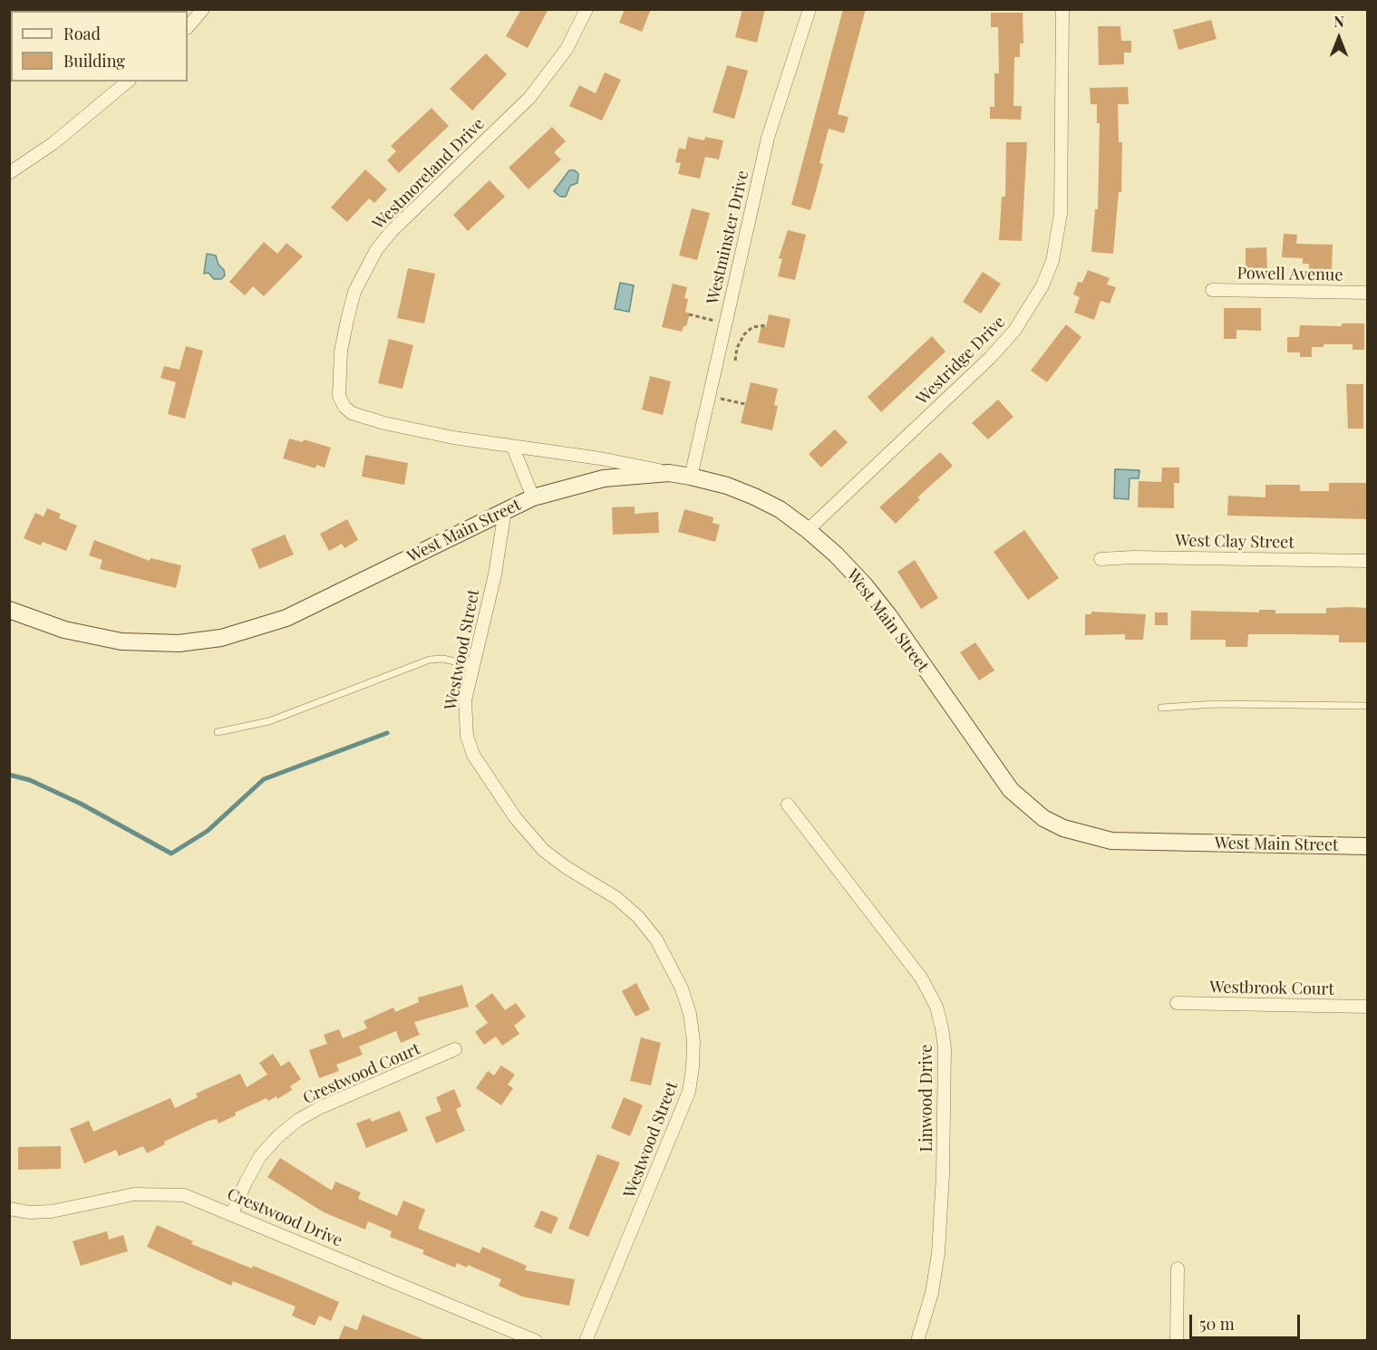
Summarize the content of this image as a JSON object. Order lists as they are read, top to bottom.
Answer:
{
  "streets": {
    "main road": ["West Main Street"],
    "street": [
      "Westmoreland Drive",
      "Westminster Drive",
      "Powell Avenue",
      "Westridge Drive",
      "West Clay Street",
      "Westwood Street",
      "Westbrook Court",
      "Crestwood Court",
      "Linwood Drive",
      "Crestwood Drive"
    ]
  },
  "crossings": [
    ["Westmoreland Drive", "West Main Street"],
    ["Westminster Drive", "West Main Street"],
    ["Westridge Drive", "West Main Street"],
    ["West Main Street", "Westwood Street"],
    ["Crestwood Court", "Crestwood Drive"]
  ],
  "legend": ["Road", "Building"],
  "scale_bar": "50 m",
  "north": "top"
}
